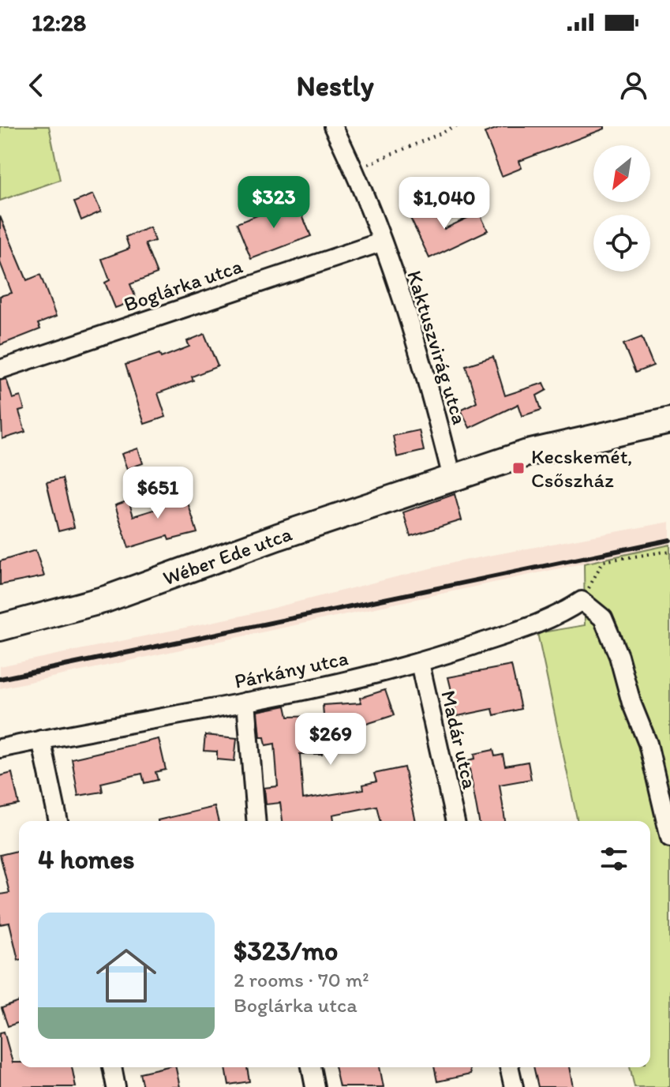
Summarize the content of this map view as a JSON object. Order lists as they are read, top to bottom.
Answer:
{
  "streets": {
    "street": [
      "Boglárka utca",
      "Kaktuszvirág utca",
      "Wéber Ede utca",
      "Párkány utca",
      "Madár utca"
    ]
  },
  "crossings": [
    ["Boglárka utca", "Kaktuszvirág utca"],
    ["Kaktuszvirág utca", "Wéber Ede utca"],
    ["Párkány utca", "Madár utca"]
  ],
  "places": {
    "transit": ["Kecskemét, Csőszház"]
  },
  "north": "bottom left",
  "page": {
    "status": "12:28",
    "header": "Nestly",
    "price": [
      "$323",
      "$1,040",
      "$651",
      "$269"
    ],
    "heading": "4 homes",
    "list": [
      {
        "name": "$323/mo",
        "note": "2 rooms · 70 m² · Boglárka utca"
      }
    ]
  }
}
